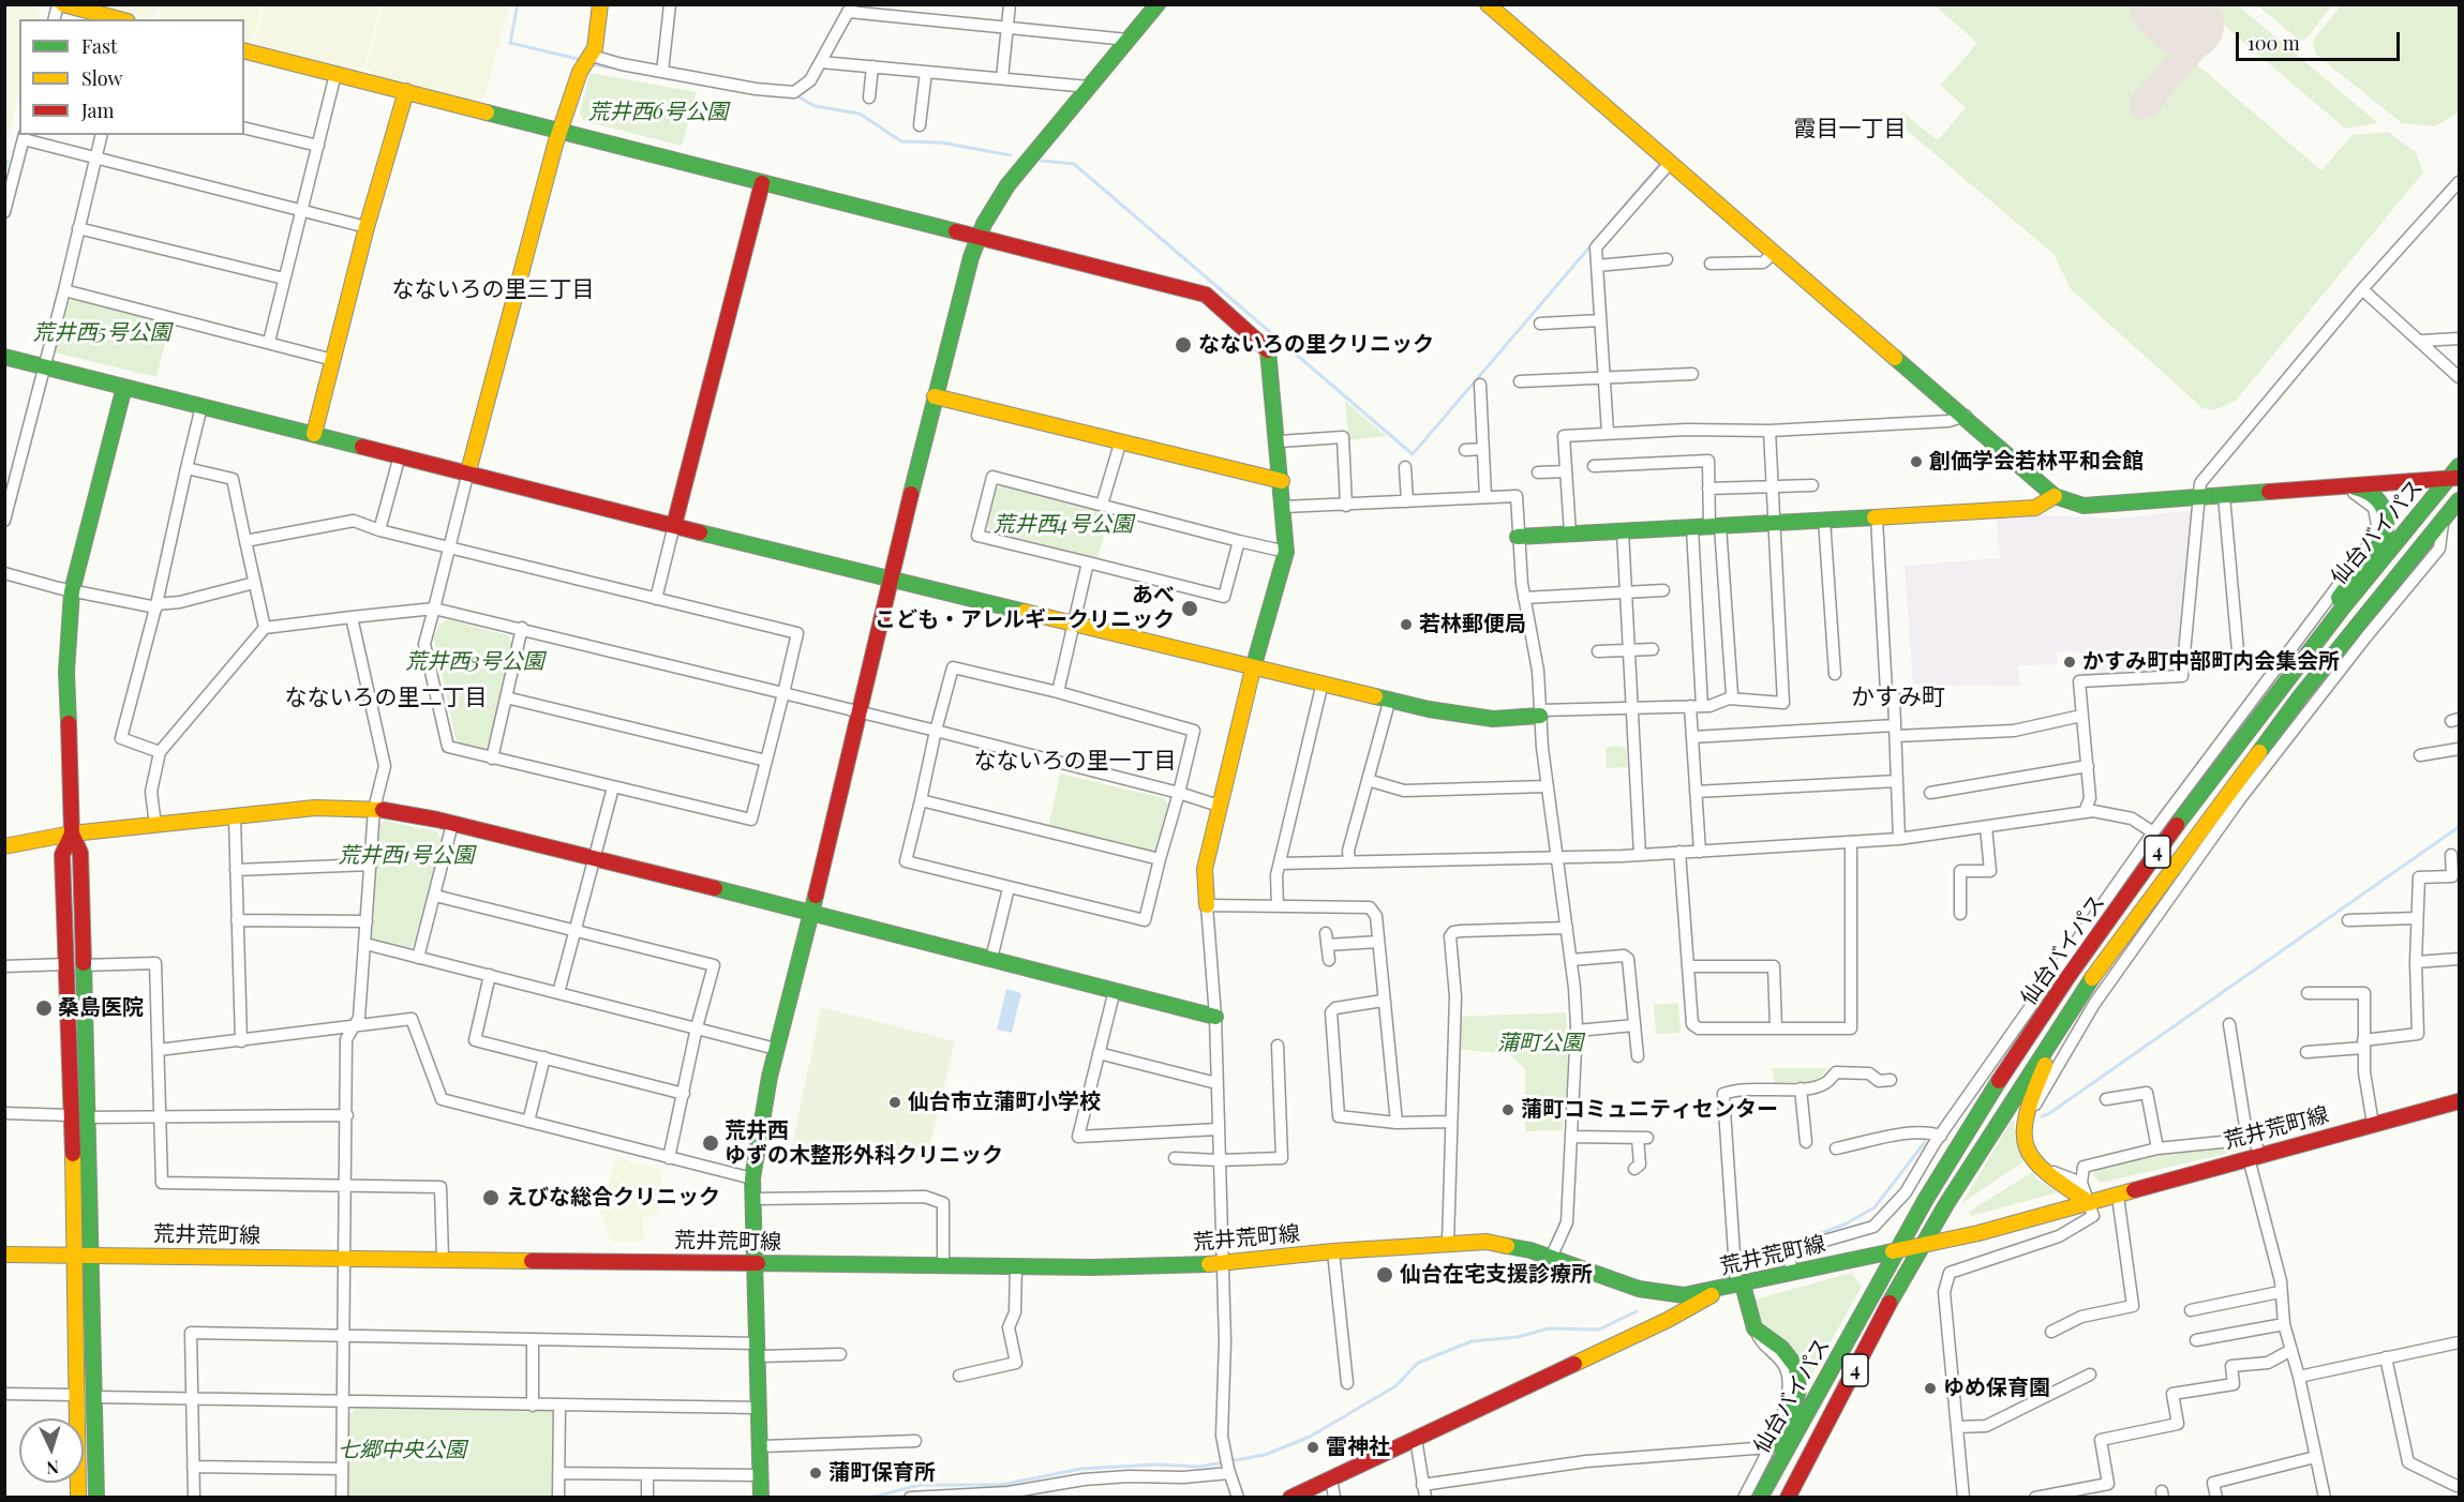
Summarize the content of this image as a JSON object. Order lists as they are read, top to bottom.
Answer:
{
  "streets": {
    "main road": ["仙台バイパス", "4", "荒井荒町線"]
  },
  "crossings": [
    ["仙台バイパス", "荒井荒町線"]
  ],
  "districts": [
    "霞目一丁目",
    "なないろの里三丁目",
    "なないろの里二丁目",
    "かすみ町",
    "なないろの里一丁目"
  ],
  "parks": [
    "荒井西6号公園",
    "荒井西5号公園",
    "荒井西4号公園",
    "荒井西3号公園",
    "荒井西1号公園",
    "蒲町公園",
    "七郷中央公園"
  ],
  "places": [
    "なないろの里クリニック",
    "創価学会若林平和会館",
    "あべ こども・アレルギークリニック",
    "若林郵便局",
    "かすみ町中部町内会集会所",
    "桑島医院",
    "仙台市立蒲町小学校",
    "蒲町コミュニティセンター",
    "荒井西 ゆずの木整形外科クリニック",
    "えびな総合クリニック",
    "仙台在宅支援診療所",
    "ゆめ保育園",
    "雷神社",
    "蒲町保育所"
  ],
  "legend": ["Fast", "Slow", "Jam"],
  "scale_bar": "100 m",
  "north": "bottom"
}
